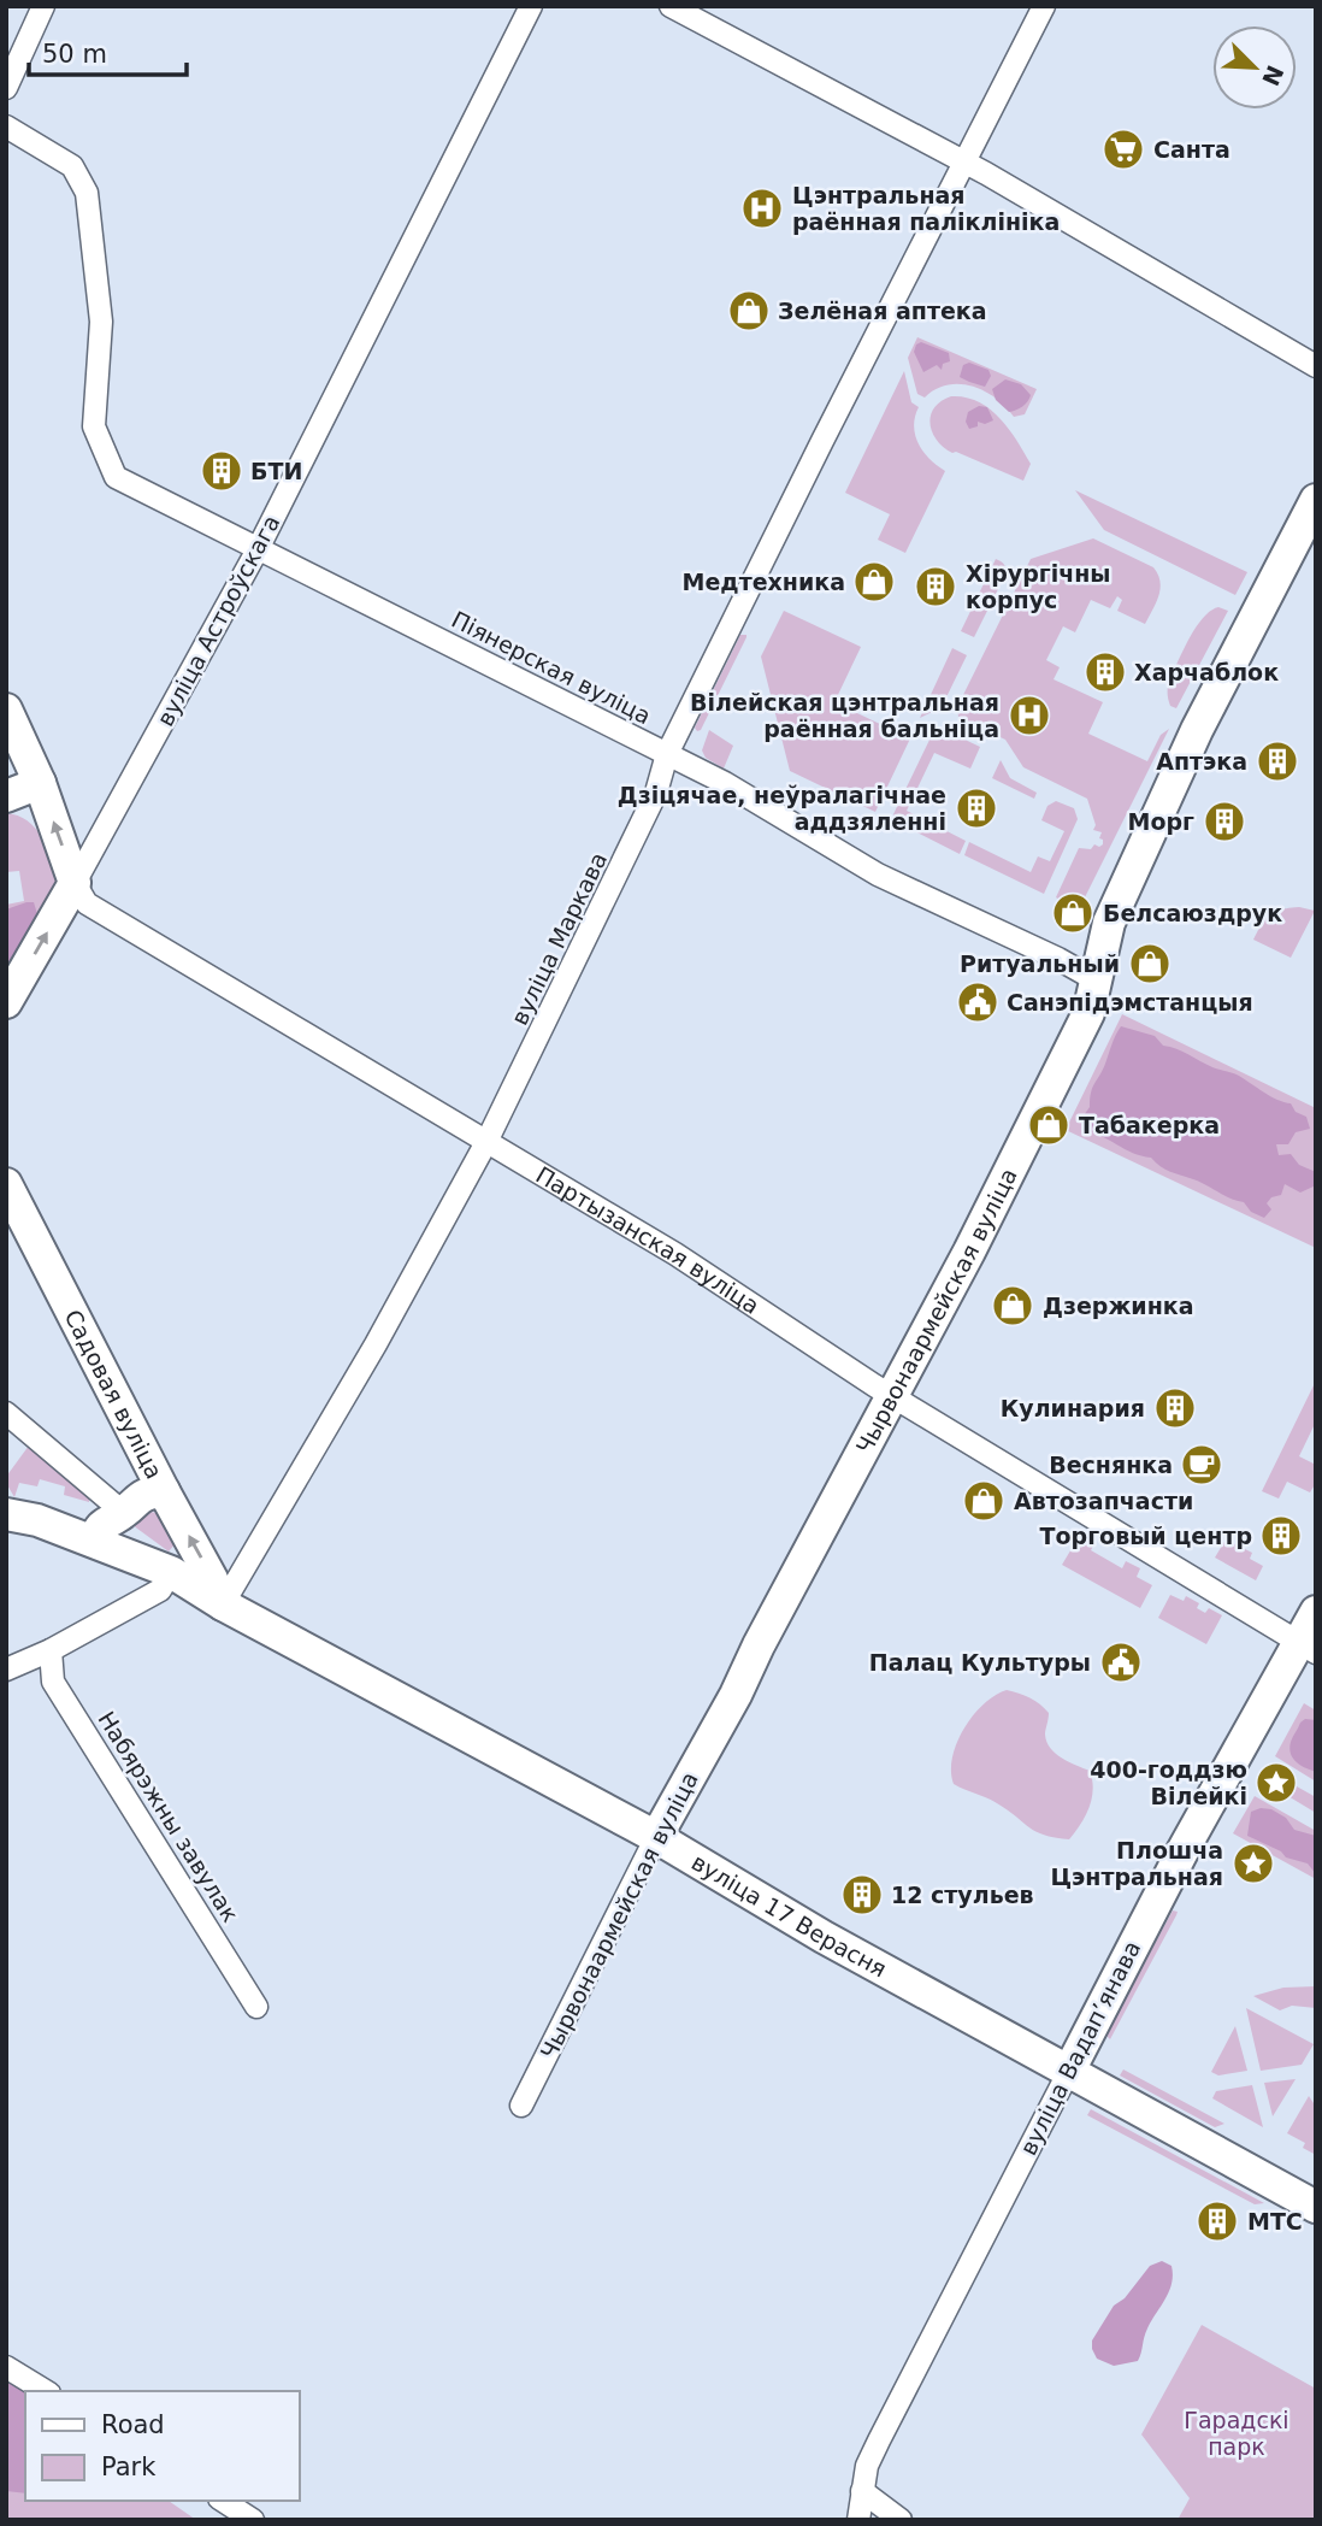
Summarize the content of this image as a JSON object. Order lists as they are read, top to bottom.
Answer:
{
  "streets": {
    "main road": [
      "вуліца Астроўскага",
      "Партызанская вуліца",
      "Чырвонаармейская вуліца",
      "Садовая вуліца",
      "вуліца 17 Верасня",
      "вуліца Вадапʼянава"
    ],
    "street": ["Піянерская вуліца", "вуліца Маркава", "Набярэжны завулак"]
  },
  "crossings": [
    ["вуліца Астроўскага", "Піянерская вуліца"],
    ["вуліца Астроўскага", "Партызанская вуліца"],
    ["Піянерская вуліца", "вуліца Маркава"],
    ["Піянерская вуліца", "Чырвонаармейская вуліца"],
    ["вуліца Маркава", "Партызанская вуліца"],
    ["вуліца Маркава", "Садовая вуліца"],
    ["вуліца Маркава", "вуліца 17 Верасня"],
    ["Партызанская вуліца", "Чырвонаармейская вуліца"],
    ["Партызанская вуліца", "вуліца Вадапʼянава"],
    ["Чырвонаармейская вуліца", "вуліца 17 Верасня"],
    ["Садовая вуліца", "вуліца 17 Верасня"],
    ["вуліца 17 Верасня", "вуліца Вадапʼянава"]
  ],
  "parks": ["Гарадскі парк"],
  "places": {
    "supermarket": ["Санта"],
    "hospital": ["Цэнтральная раённая паліклініка", "Вілейская цэнтральная раённая бальніца"],
    "shop": [
      "Зелёная аптека",
      "Медтехника",
      "Белсаюздрук",
      "Ритуальный",
      "Табакерка",
      "Дзержинка",
      "Автозапчасти"
    ],
    "building": [
      "БТИ",
      "Хірургічны корпус",
      "Харчаблок",
      "Аптэка",
      "Дзіцячае, неўралагічнае аддзяленні",
      "Морг",
      "Кулинария",
      "Торговый центр",
      "12 стульев",
      "МТС"
    ],
    "public building": ["Санэпідэмстанцыя", "Палац Культуры"],
    "cafe": ["Веснянка"],
    "place": ["400-годдзю Вілейкі", "Плошча Цэнтральная"]
  },
  "legend": ["Road", "Park"],
  "scale_bar": "50 m",
  "north": "bottom right"
}
